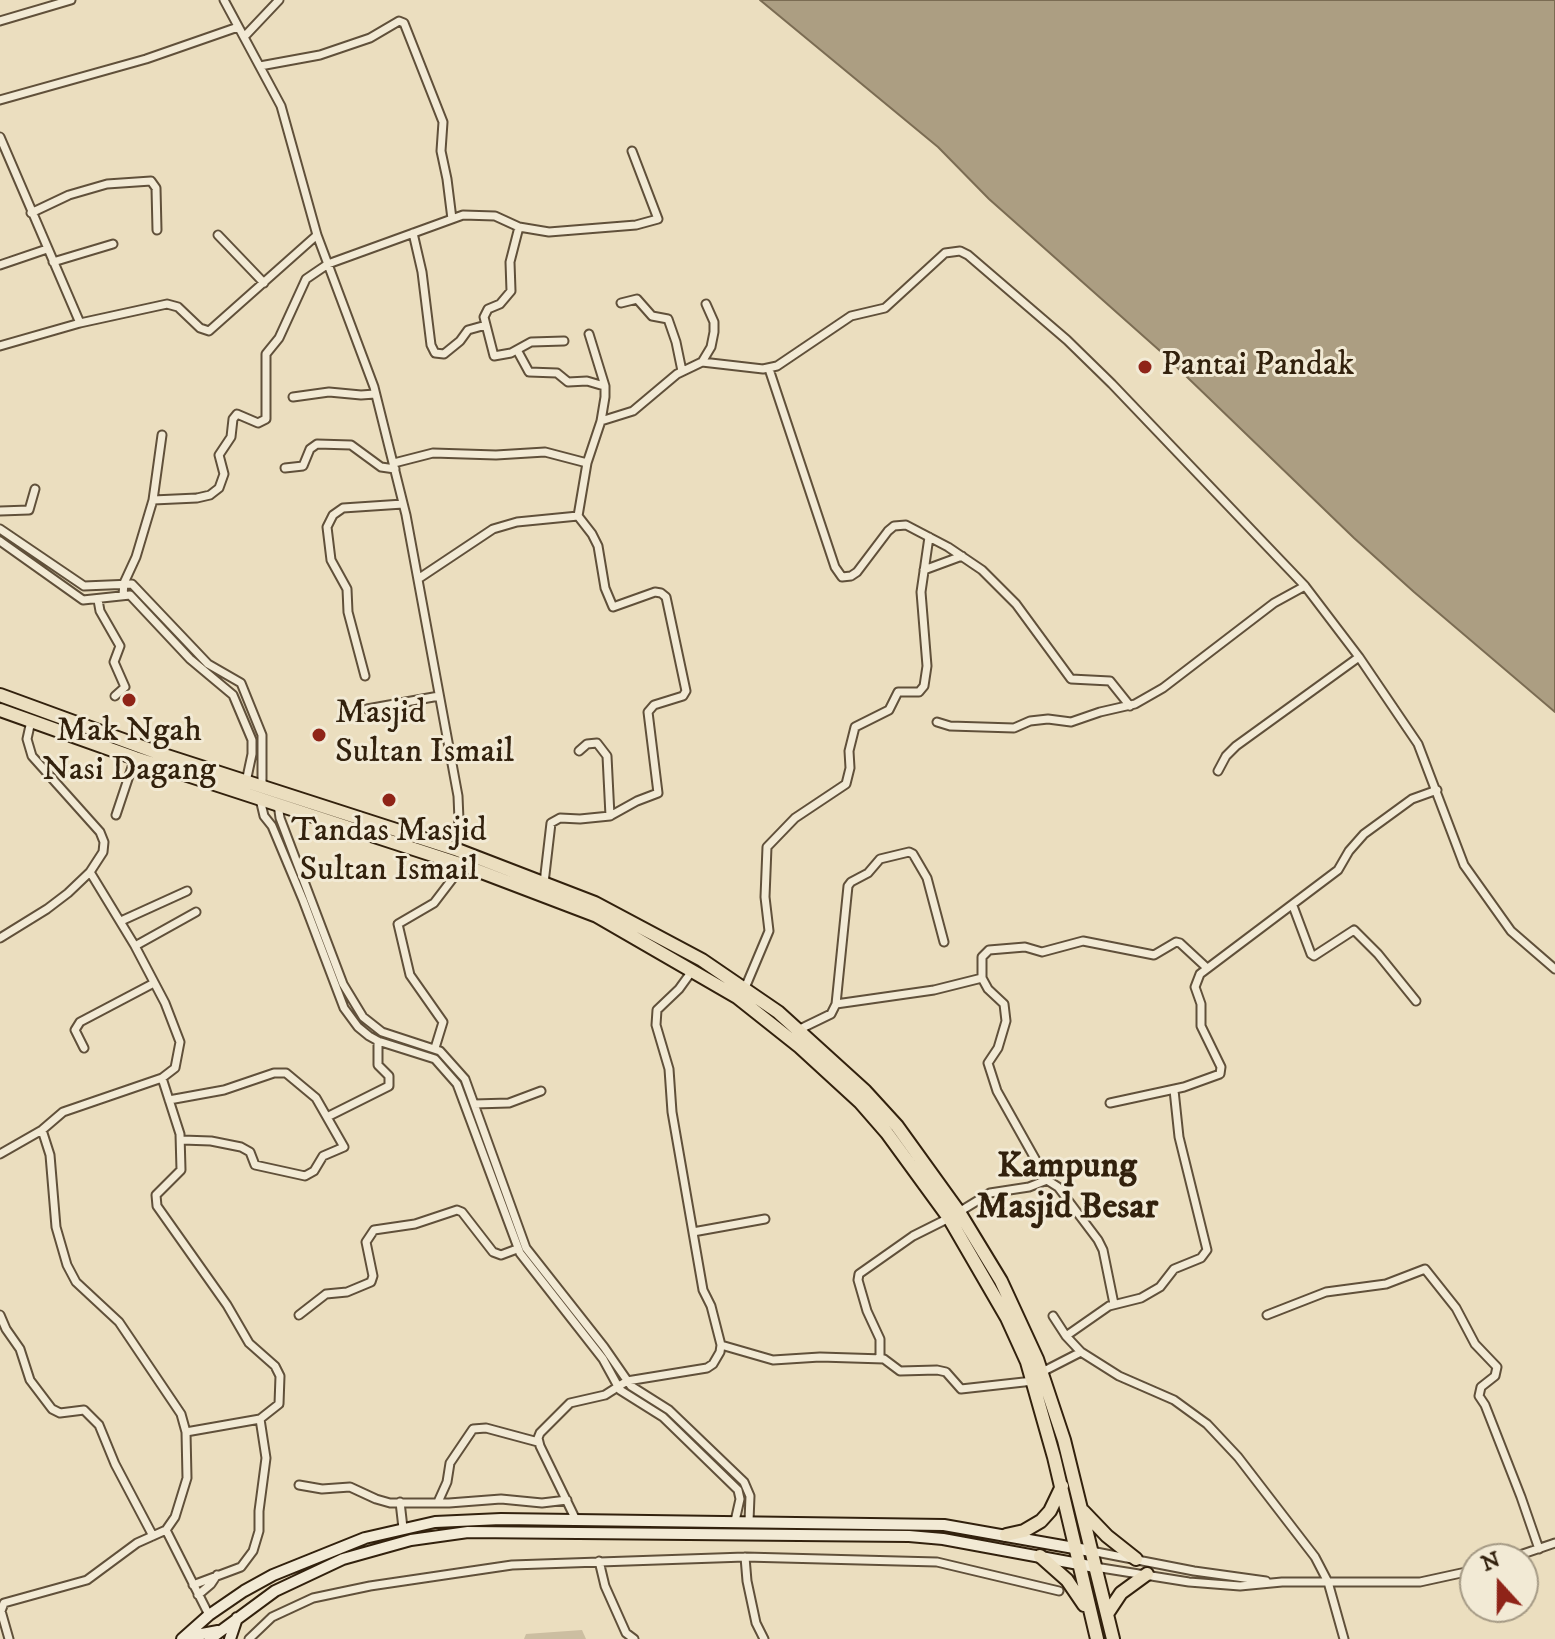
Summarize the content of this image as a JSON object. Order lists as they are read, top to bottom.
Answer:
{
  "districts": ["Kampung Masjid Besar"],
  "places": [
    "Pantai Pandak",
    "Mak Ngah Nasi Dagang",
    "Masjid Sultan Ismail",
    "Tandas Masjid Sultan Ismail"
  ],
  "north": "top"
}
